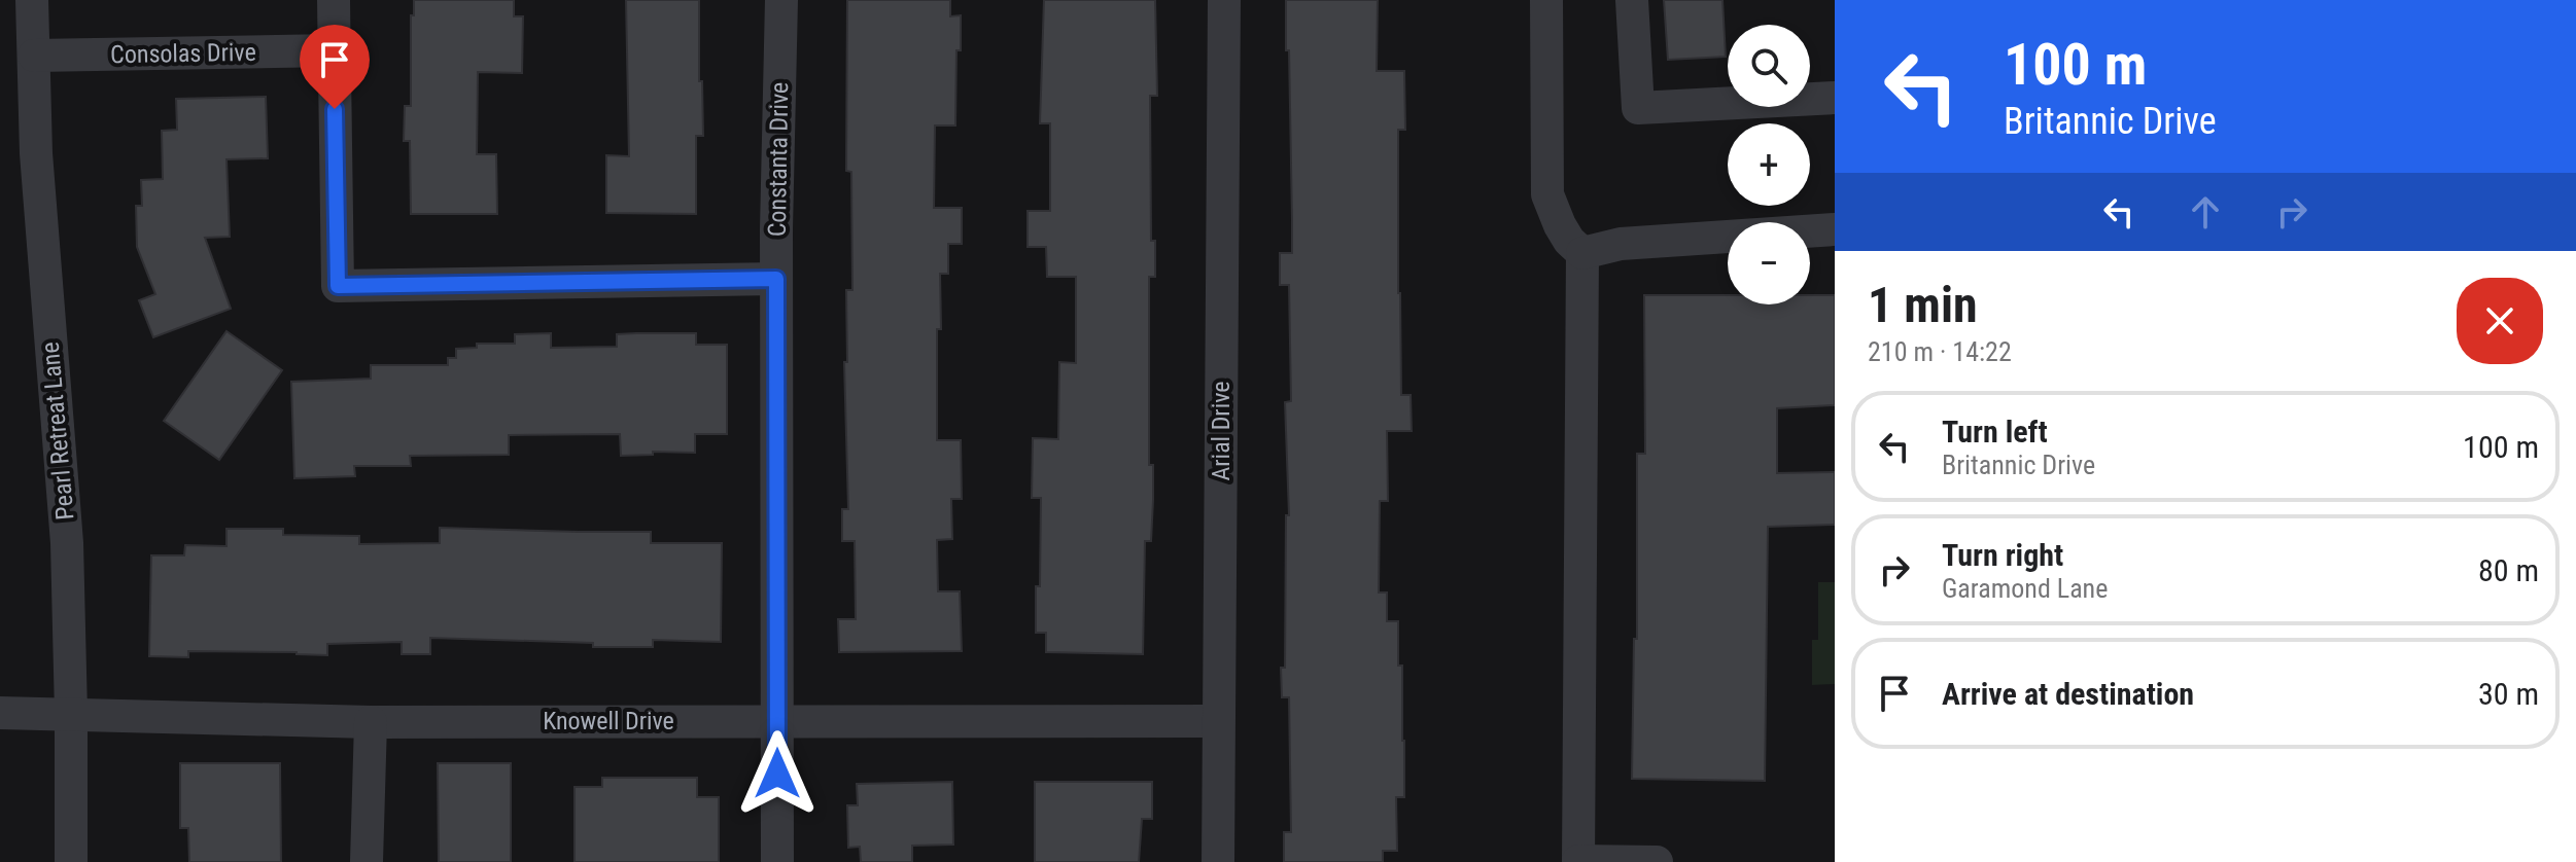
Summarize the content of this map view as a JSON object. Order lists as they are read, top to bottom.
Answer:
{
  "streets": {
    "street": [
      "Consolas Drive",
      "Constanta Drive",
      "Pearl Retreat Lane",
      "Arial Drive",
      "Knowell Drive"
    ]
  },
  "crossings": [
    ["Consolas Drive", "Pearl Retreat Lane"],
    ["Constanta Drive", "Knowell Drive"],
    ["Pearl Retreat Lane", "Knowell Drive"],
    ["Arial Drive", "Knowell Drive"]
  ],
  "page": {
    "turn": ["100 m", "Britannic Drive"],
    "map_buttons": ["+", "−"],
    "heading": ["1 min", "210 m · 14:22"],
    "list": [
      {
        "name": "Turn left",
        "note": "Britannic Drive",
        "value": "100 m"
      },
      {
        "name": "Turn right",
        "note": "Garamond Lane",
        "value": "80 m"
      },
      {
        "name": "Arrive at destination",
        "value": "30 m"
      }
    ]
  }
}
